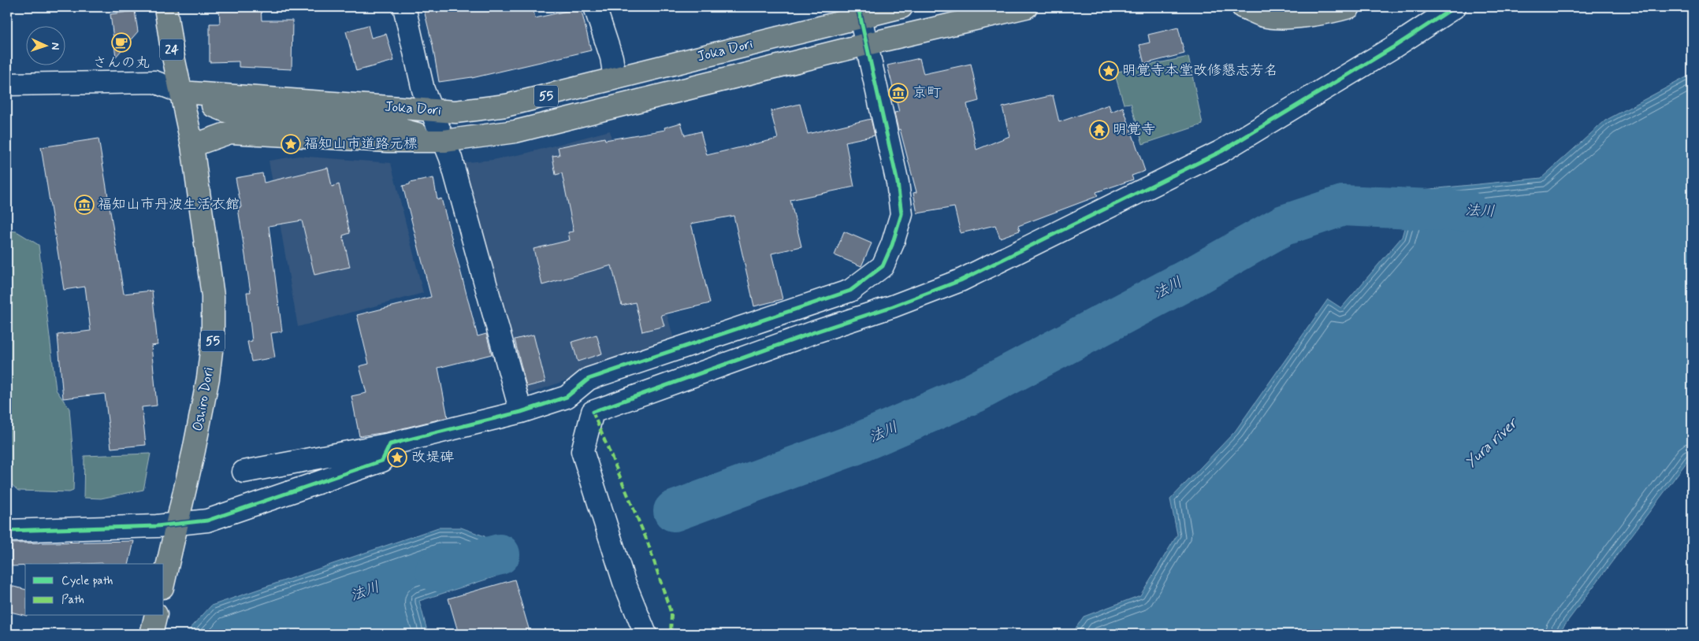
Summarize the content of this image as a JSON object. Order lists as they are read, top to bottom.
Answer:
{
  "streets": {
    "main road": [
      "24",
      "Joka Dori",
      "55",
      "Oshiro Dori"
    ]
  },
  "crossings": [
    ["24", "Joka Dori"],
    ["24", "Oshiro Dori"],
    ["Joka Dori", "Oshiro Dori"]
  ],
  "water": ["法川", "Yura river"],
  "places": {
    "cafe": ["さんの丸"],
    "place": ["明覚寺本堂改修懇志芳名", "福知山市道路元標", "改堤碑"],
    "museum": ["京町", "福知山市丹波生活衣館"],
    "temple": ["明覚寺"]
  },
  "legend": ["Cycle path", "Path"],
  "north": "right"
}
